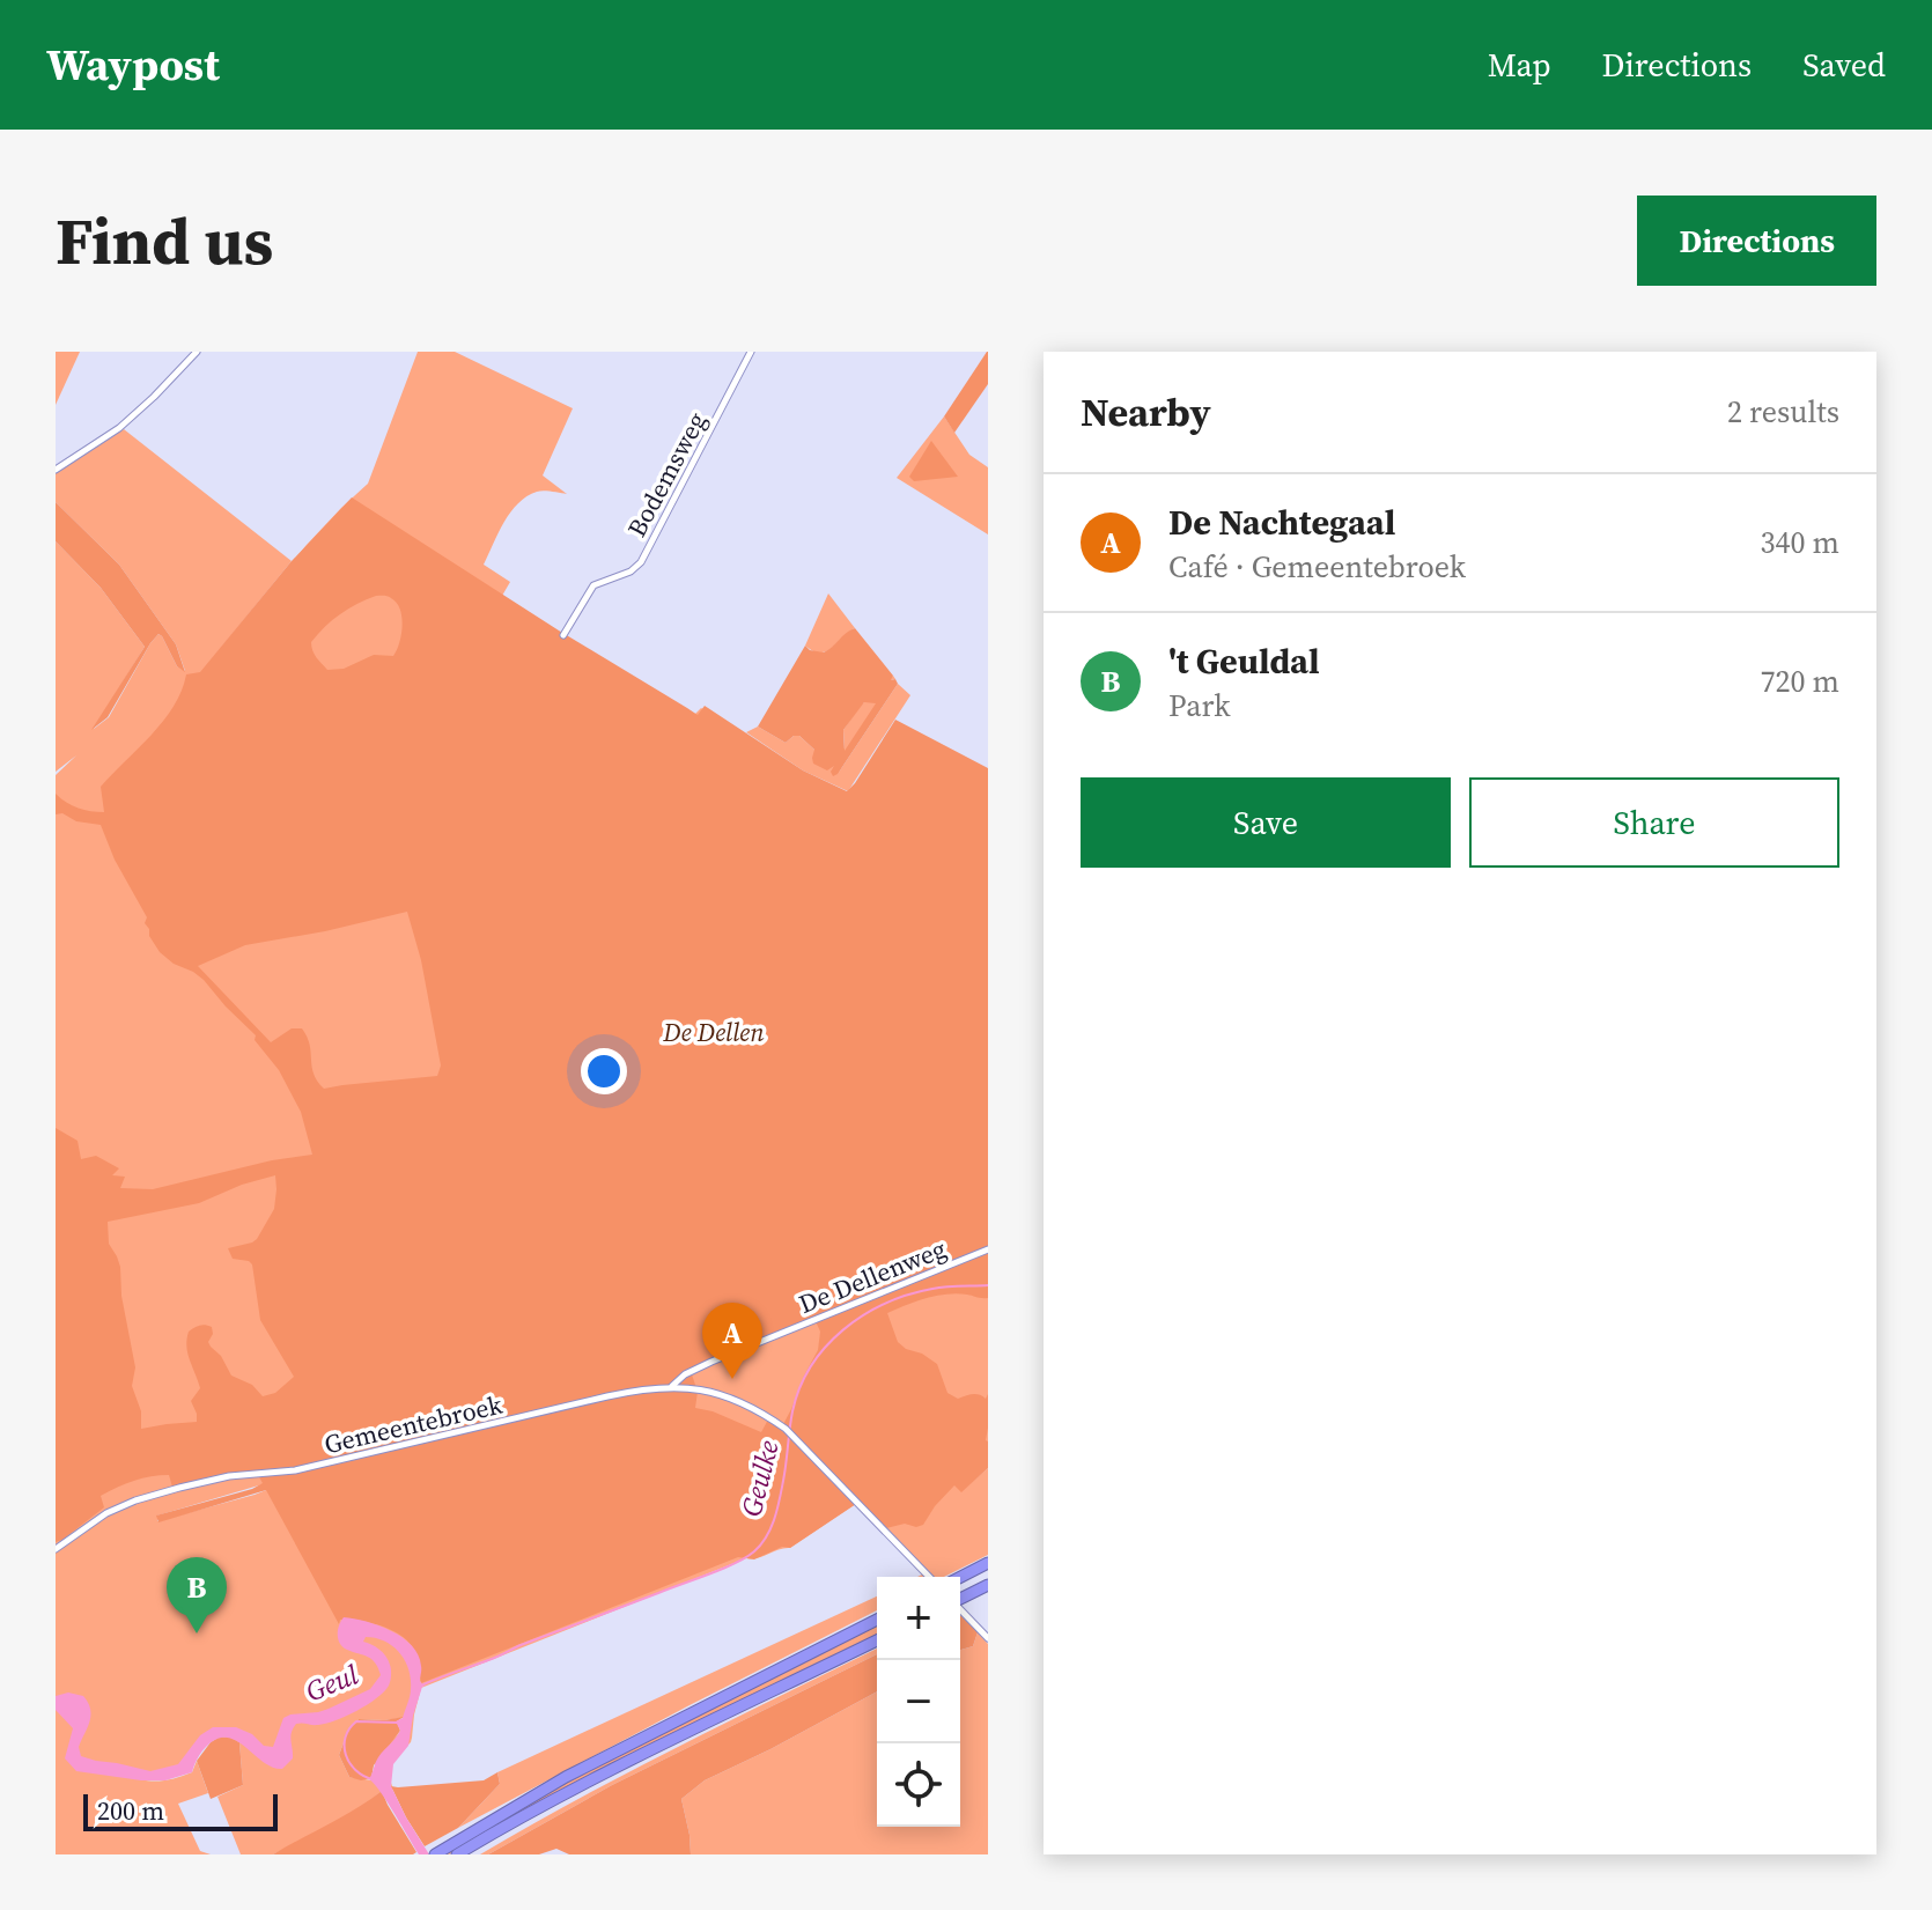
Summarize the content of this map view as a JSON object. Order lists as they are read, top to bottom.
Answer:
{
  "streets": {
    "street": ["Bodemsweg", "De Dellenweg", "Gemeentebroek"]
  },
  "crossings": [
    ["De Dellenweg", "Gemeentebroek"]
  ],
  "water": ["Geulke", "Geul"],
  "parks": ["De Dellen"],
  "scale_bar": "200 m",
  "page": {
    "header": "Waypost",
    "nav": ["Map", "Directions", "Saved"],
    "buttons": [
      "Directions",
      ["Save", "Share"]
    ],
    "title": "Find us",
    "heading": ["Nearby", "2 results"],
    "list": [
      {
        "mark": "A",
        "name": "De Nachtegaal",
        "note": "Café · Gemeentebroek",
        "value": "340 m"
      },
      {
        "mark": "B",
        "name": "'t Geuldal",
        "note": "Park",
        "value": "720 m"
      }
    ],
    "pins": ["A", "B"],
    "map_buttons": ["+", "−"],
    "scale": "200 m"
  }
}
